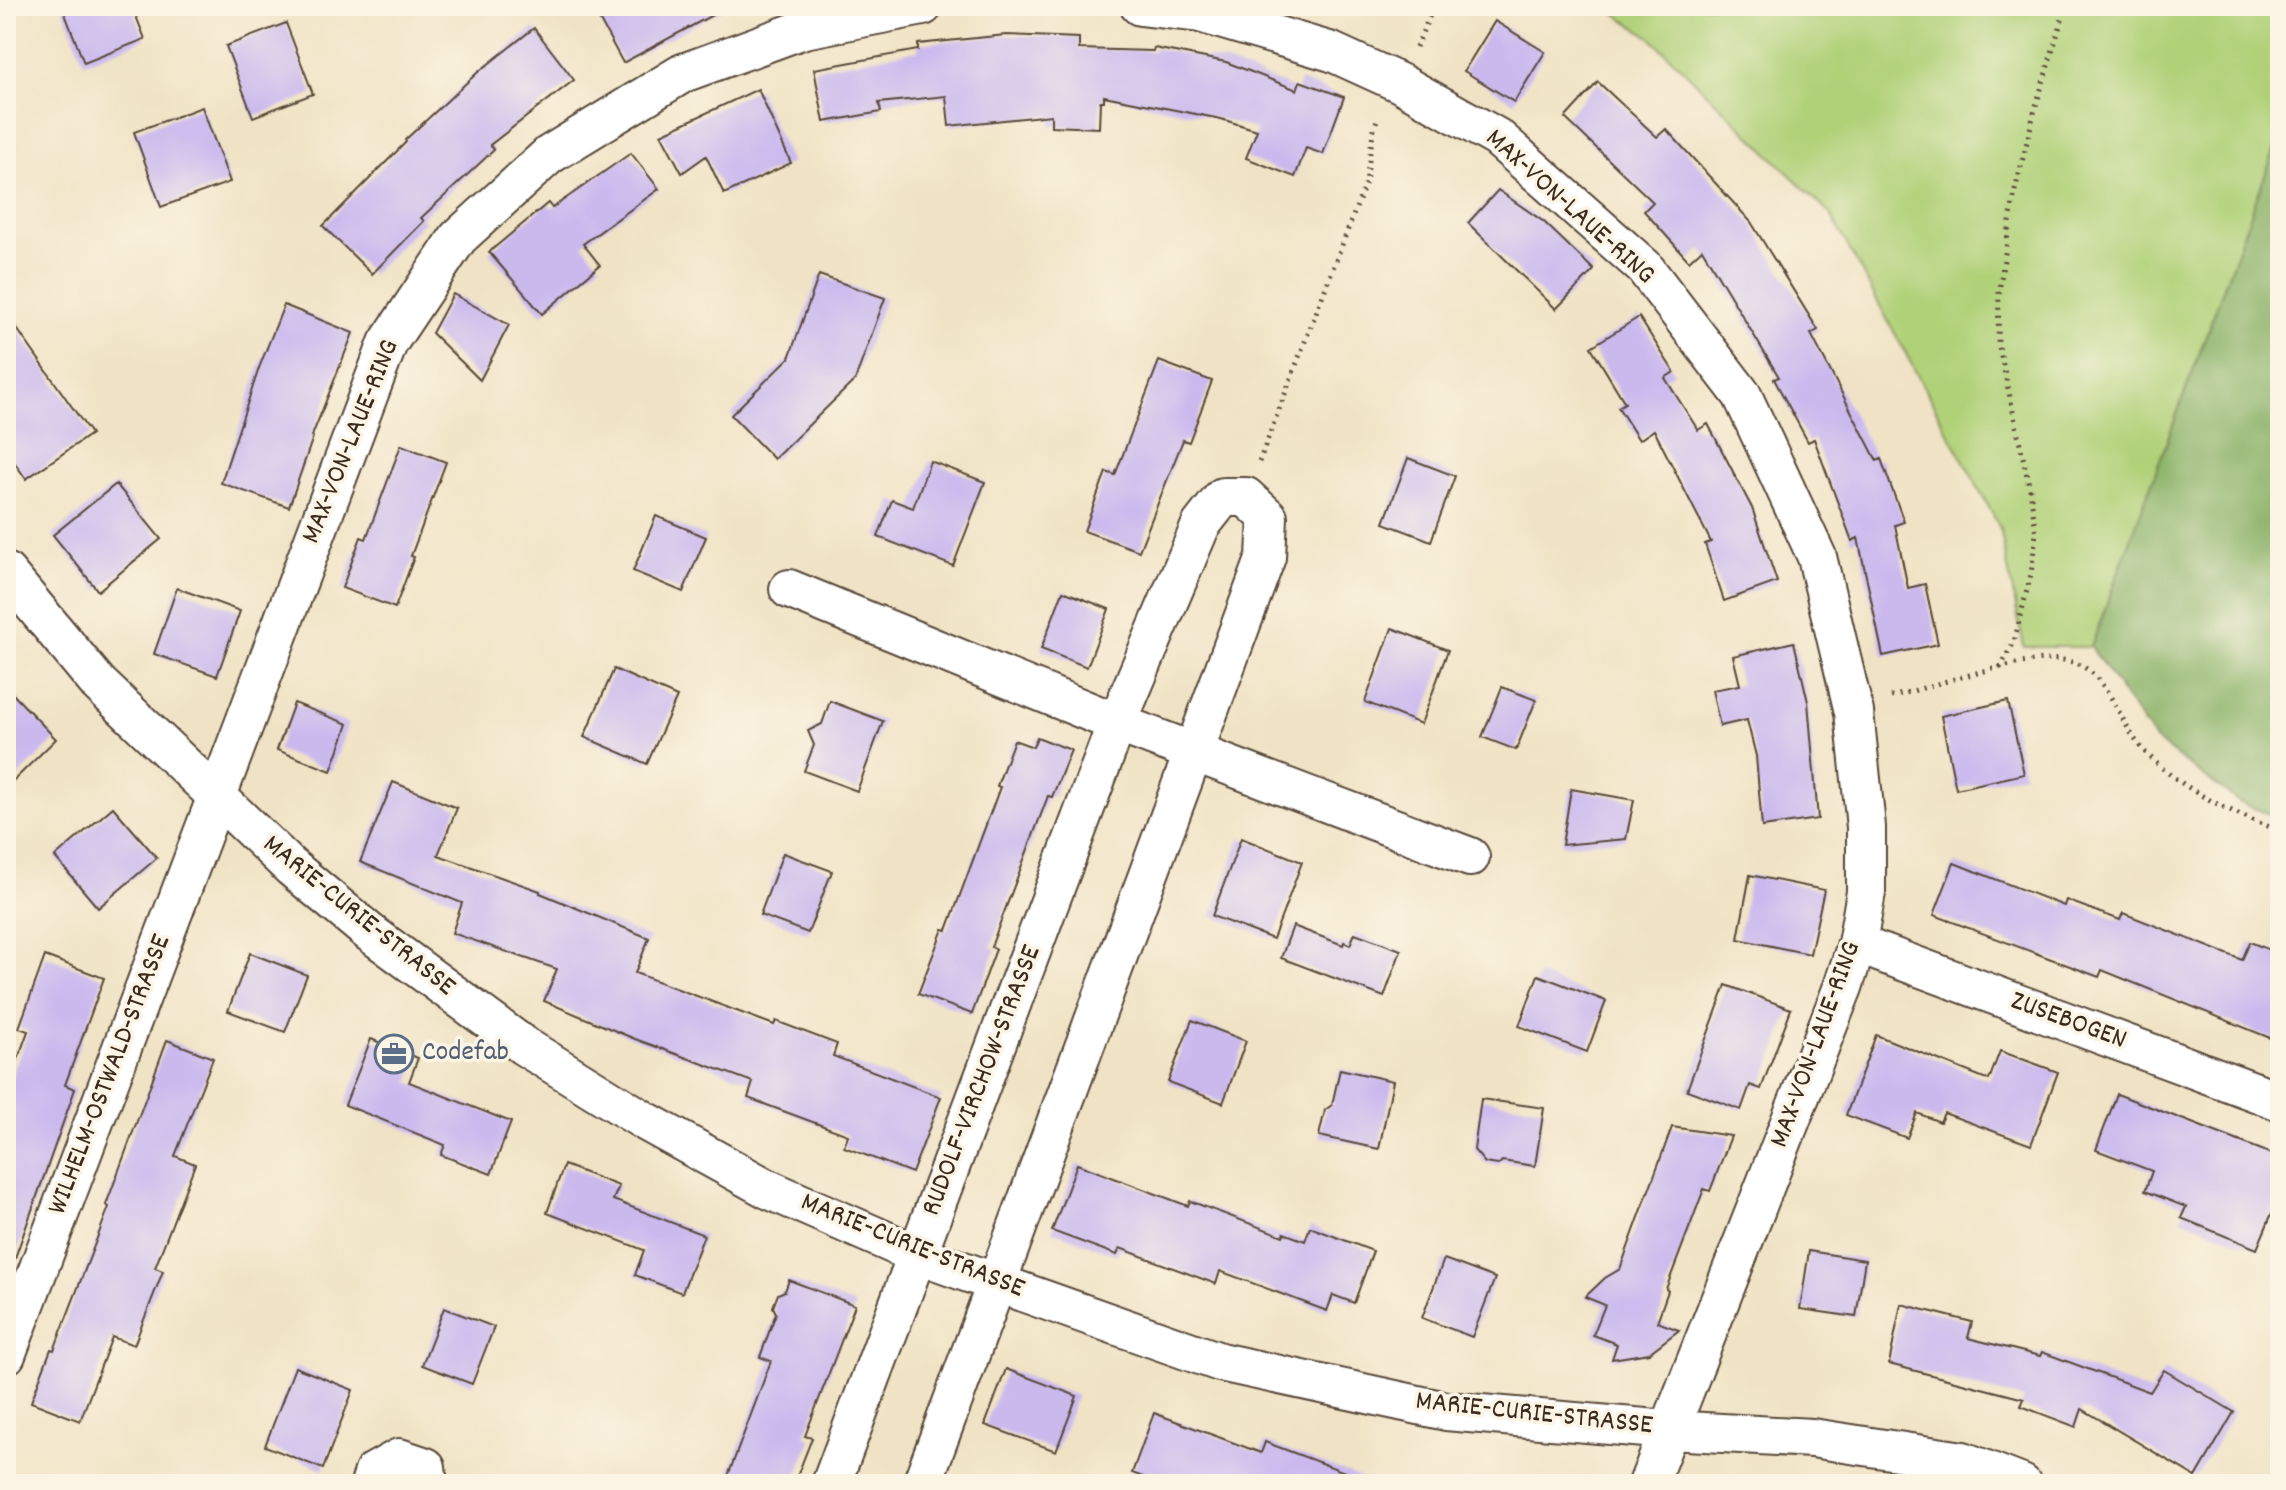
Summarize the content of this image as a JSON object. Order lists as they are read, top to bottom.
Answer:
{
  "streets": {
    "street": [
      "MAX-VON-LAUE-RING",
      "MARIE-CURIE-STRASSE",
      "ZUSEBOGEN",
      "WILHELM-OSTWALD-STRASSE",
      "RUDOLF-VIRCHOW-STRASSE"
    ]
  },
  "crossings": [
    ["MAX-VON-LAUE-RING", "MARIE-CURIE-STRASSE"],
    ["MAX-VON-LAUE-RING", "ZUSEBOGEN"],
    ["MAX-VON-LAUE-RING", "WILHELM-OSTWALD-STRASSE"],
    ["MARIE-CURIE-STRASSE", "WILHELM-OSTWALD-STRASSE"],
    ["MARIE-CURIE-STRASSE", "RUDOLF-VIRCHOW-STRASSE"]
  ],
  "places": {
    "office": ["Codefab"]
  }
}
